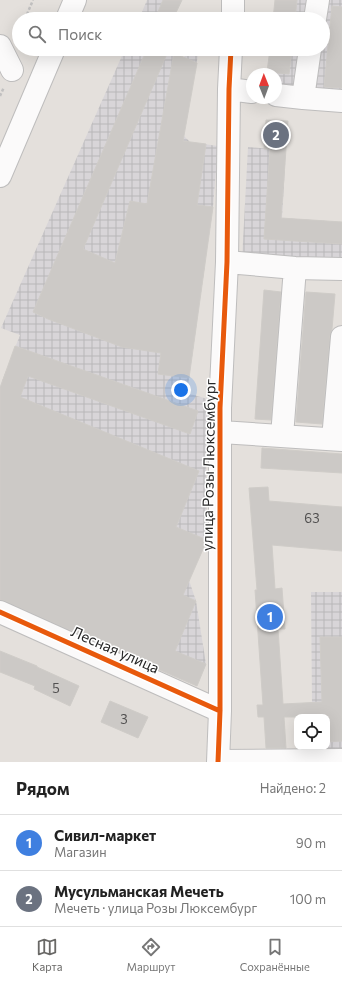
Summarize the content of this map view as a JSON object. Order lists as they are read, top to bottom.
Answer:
{
  "streets": {
    "street": ["улица Розы Люксембург", "Лесная улица"]
  },
  "crossings": [
    ["улица Розы Люксембург", "Лесная улица"]
  ],
  "house_numbers": ["63", "5", "3"],
  "north": "top",
  "page": {
    "search": "Поиск",
    "pins": ["2", "1"],
    "heading": ["Рядом", "Найдено: 2"],
    "list": [
      {
        "mark": "1",
        "name": "Сивил-маркет",
        "note": "Магазин",
        "value": "90 m"
      },
      {
        "mark": "2",
        "name": "Мусульманская Мечеть",
        "note": "Мечеть · улица Розы Люксембург",
        "value": "100 m"
      }
    ],
    "nav": ["Карта", "Маршрут", "Сохранённые"]
  }
}
